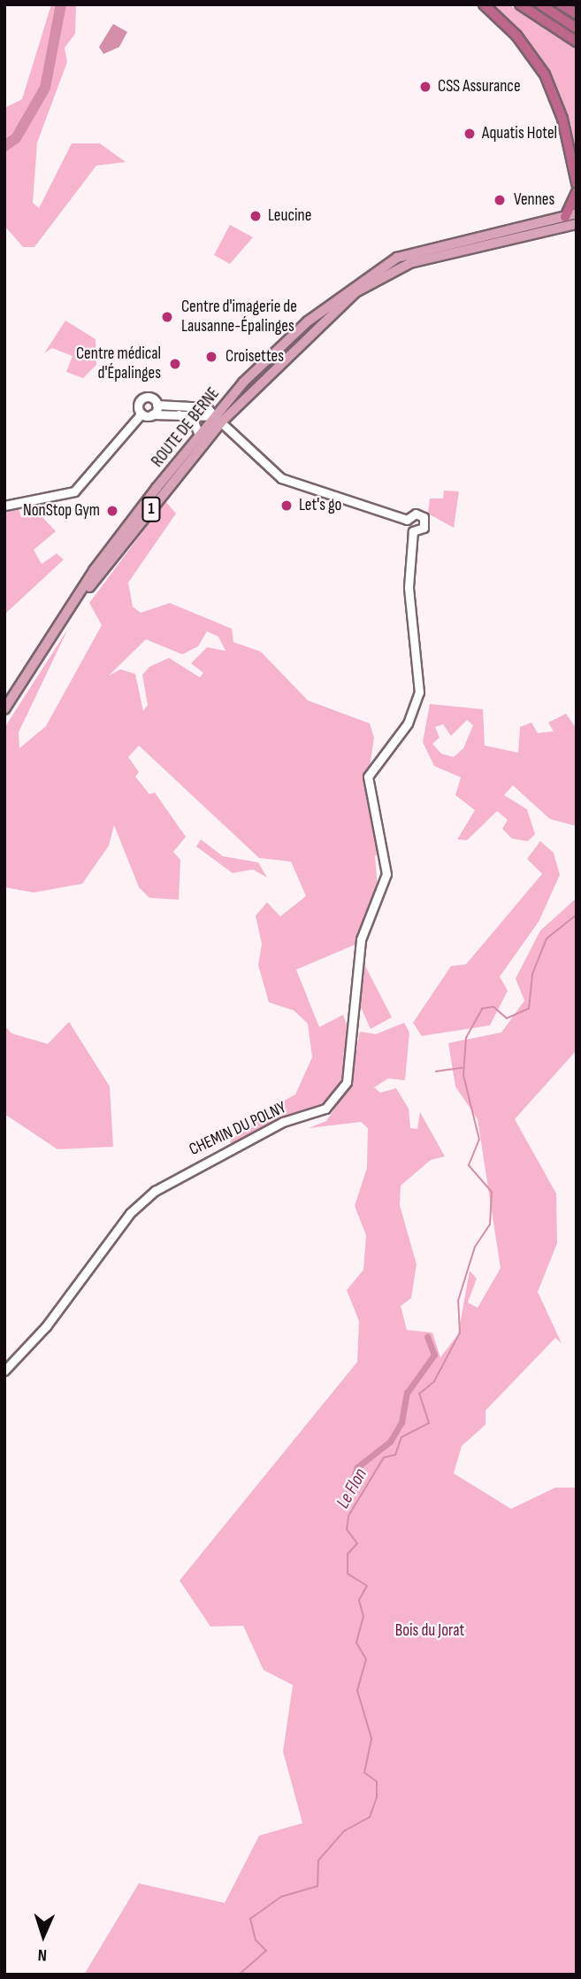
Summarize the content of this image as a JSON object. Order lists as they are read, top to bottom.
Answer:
{
  "streets": {
    "main road": ["ROUTE DE BERNE", "1"],
    "street": ["CHEMIN DU POLNY"]
  },
  "water": ["Le Flon"],
  "parks": ["Bois du Jorat"],
  "places": [
    "CSS Assurance",
    "Aquatis Hotel",
    "Vennes",
    "Leucine",
    "Centre d'imagerie de Lausanne-Épalinges",
    "Croisettes",
    "Centre médical d'Épalinges",
    "Let's go",
    "NonStop Gym"
  ],
  "north": "bottom"
}
